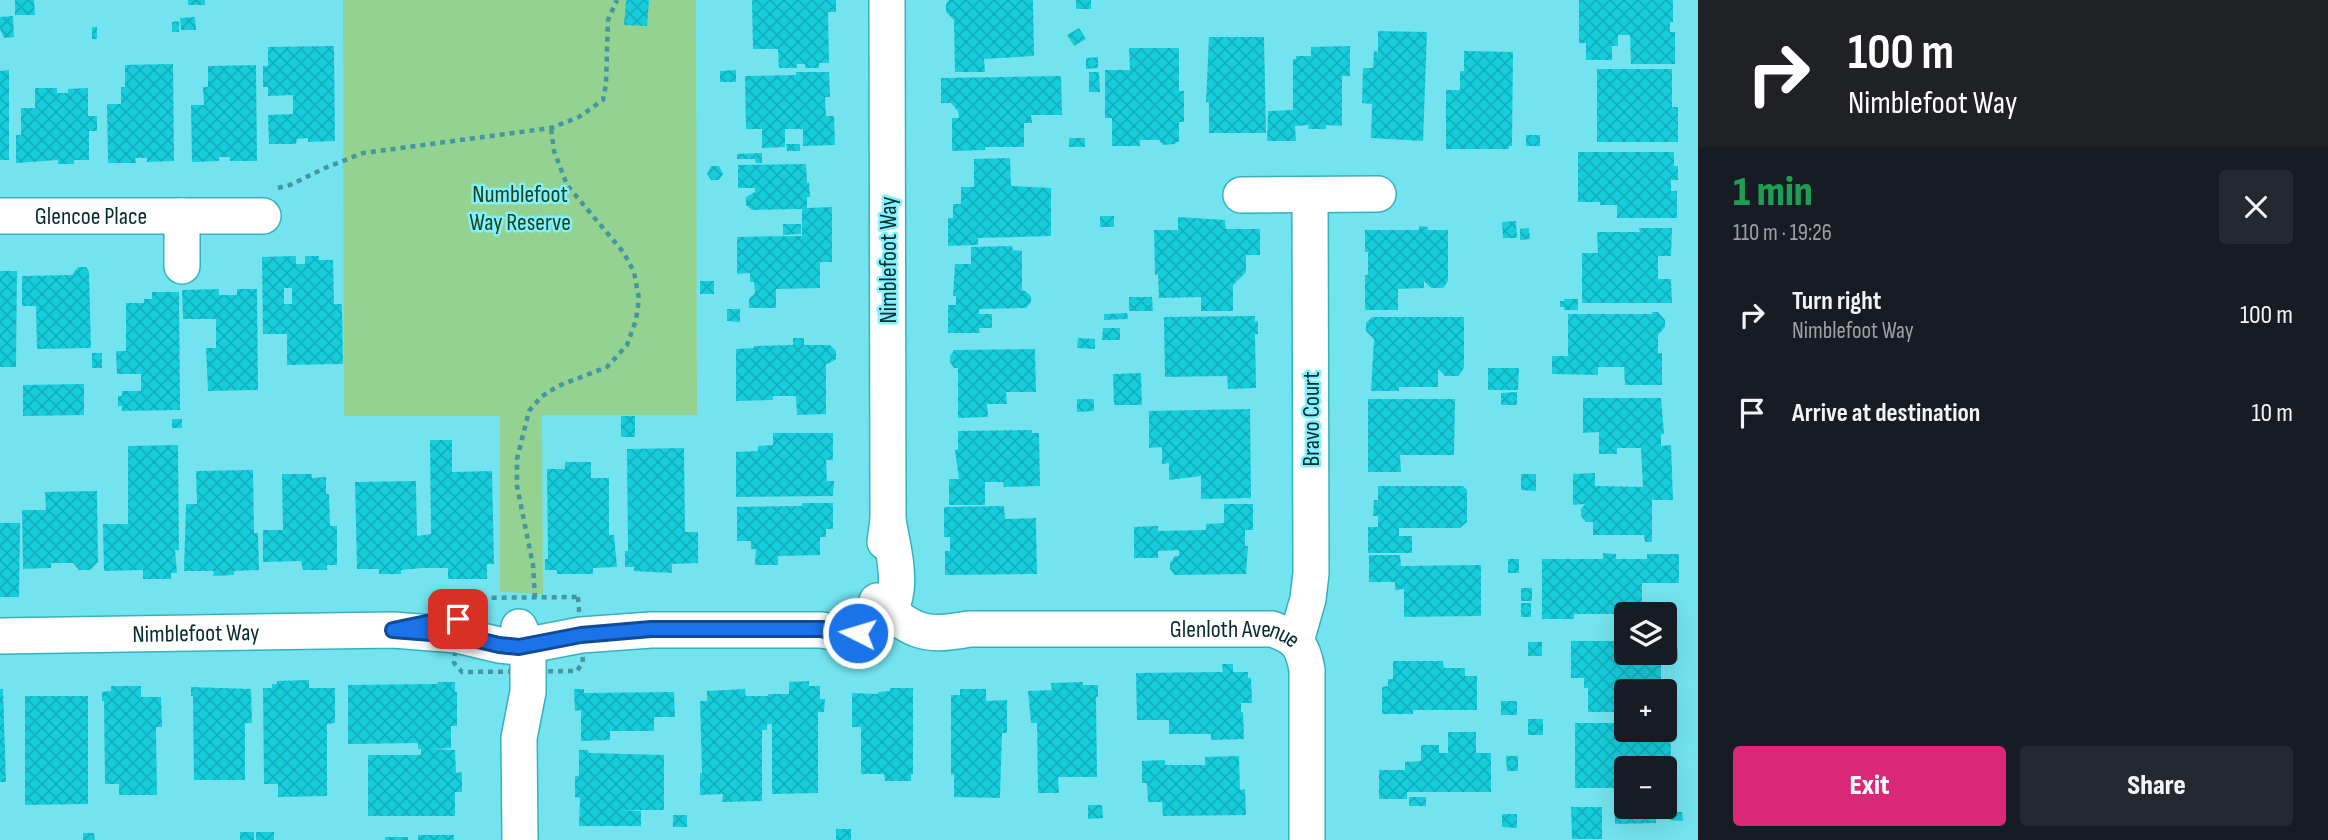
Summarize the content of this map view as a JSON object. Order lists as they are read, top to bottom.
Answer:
{
  "streets": {
    "street": [
      "Glencoe Place",
      "Nimblefoot Way",
      "Bravo Court",
      "Glenloth Avenue"
    ]
  },
  "crossings": [
    ["Nimblefoot Way", "Glenloth Avenue"],
    ["Bravo Court", "Glenloth Avenue"]
  ],
  "parks": ["Numblefoot Way Reserve"],
  "page": {
    "turn": ["100 m", "Nimblefoot Way"],
    "heading": ["1 min", "110 m · 19:26"],
    "list": [
      {
        "name": "Turn right",
        "note": "Nimblefoot Way",
        "value": "100 m"
      },
      {
        "name": "Arrive at destination",
        "value": "10 m"
      }
    ],
    "map_buttons": ["+", "−"],
    "buttons": ["Exit", "Share"]
  }
}
